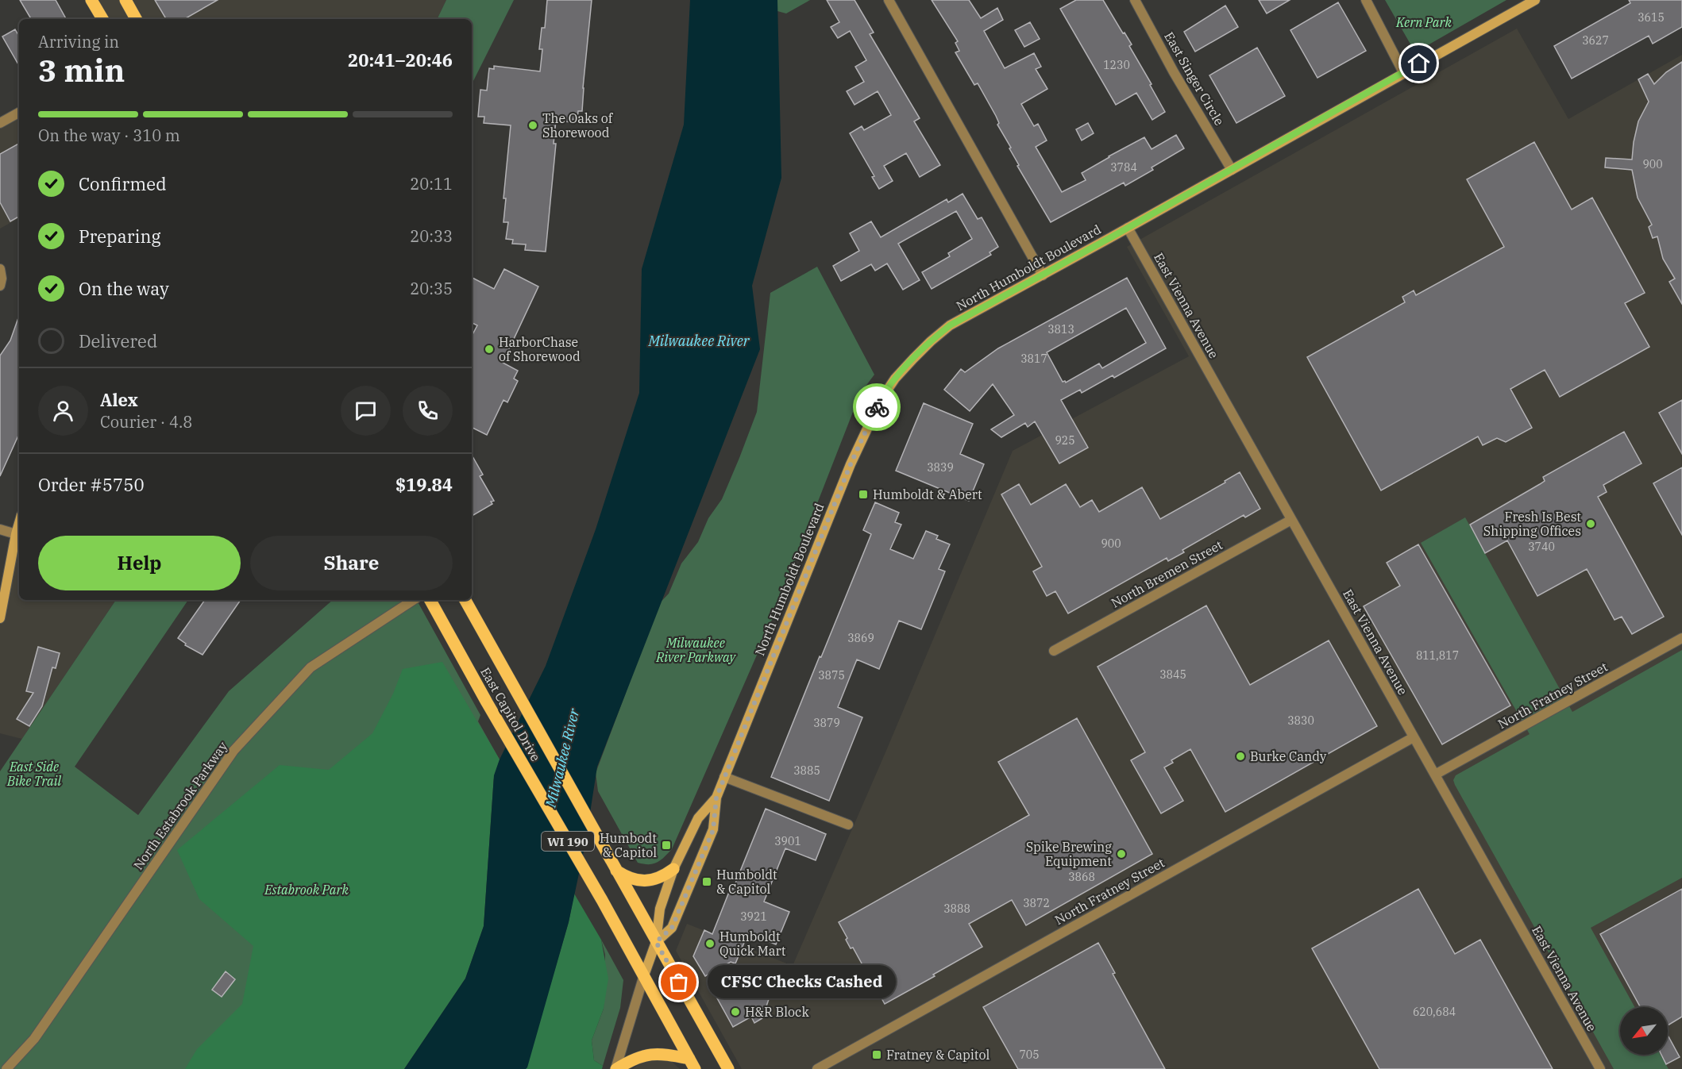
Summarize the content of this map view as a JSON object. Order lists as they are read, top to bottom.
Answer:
{
  "streets": {
    "main road": ["North Humboldt Boulevard", "East Capitol Drive", "WI 190"],
    "street": [
      "East Singer Circle",
      "East Vienna Avenue",
      "North Bremen Street",
      "North Fratney Street",
      "North Estabrook Parkway"
    ]
  },
  "crossings": [
    ["East Singer Circle", "North Humboldt Boulevard"],
    ["North Humboldt Boulevard", "East Vienna Avenue"],
    ["North Humboldt Boulevard", "East Capitol Drive"],
    ["East Vienna Avenue", "North Bremen Street"],
    ["East Vienna Avenue", "North Fratney Street"]
  ],
  "water": ["Milwaukee River"],
  "parks": [
    "Kern Park",
    "Milwaukee River Parkway",
    "East Side Bike Trail",
    "Estabrook Park"
  ],
  "places": {
    "other": [
      "The Oaks of Shorewood",
      "HarborChase of Shorewood",
      "Fresh Is Best Shipping Offices",
      "Burke Candy",
      "Spike Brewing Equipment",
      "Humboldt Quick Mart",
      "CFSC Checks Cashed",
      "H&R Block"
    ],
    "transit": [
      "Humboldt & Abert",
      "Humbodt & Capitol",
      "Humboldt & Capitol",
      "Fratney & Capitol"
    ]
  },
  "house_numbers": [
    "3615",
    "3627",
    "1230",
    "900",
    "3784",
    "3813",
    "3817",
    "925",
    "3839",
    "900",
    "3740",
    "3869",
    "811,817",
    "3845",
    "3875",
    "3830",
    "3879",
    "3885",
    "3901",
    "3868",
    "3872",
    "3888",
    "3921",
    "620,684",
    "705"
  ],
  "north": "bottom left",
  "page": {
    "heading": ["3 min", "Arriving in", "20:41–20:46"],
    "panel": [
      "Alex",
      "Courier · 4.8",
      "Order #5750",
      "$19.84"
    ],
    "bar": "On the way · 310 m",
    "list": [
      ["Confirmed", "20:11"],
      ["Preparing", "20:33"],
      ["On the way", "20:35"],
      "Delivered"
    ],
    "buttons": ["Help", "Share"],
    "bubble": "CFSC Checks Cashed"
  }
}
